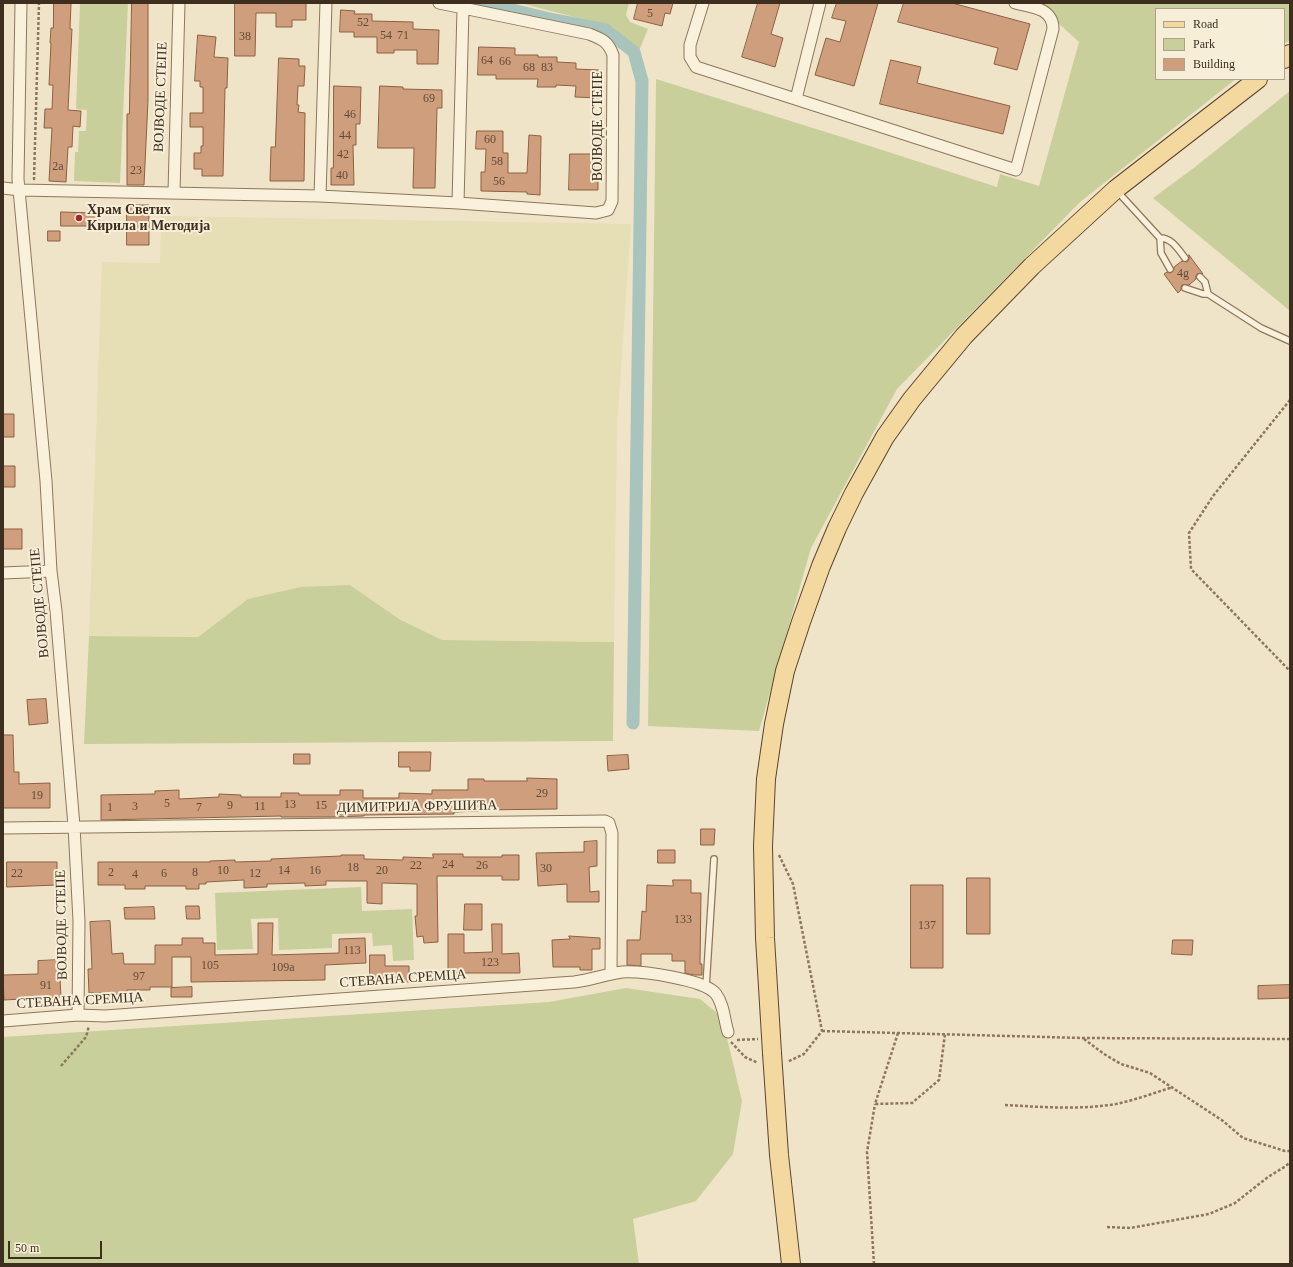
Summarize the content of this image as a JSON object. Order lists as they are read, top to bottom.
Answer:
{
  "streets": {
    "street": ["ВОЈВОДЕ СТЕПЕ", "ДИМИТРИЈА ФРУШИЋА", "СТЕВАНА СРЕМЦА"]
  },
  "crossings": [
    ["ВОЈВОДЕ СТЕПЕ", "ДИМИТРИЈА ФРУШИЋА"],
    ["ВОЈВОДЕ СТЕПЕ", "СТЕВАНА СРЕМЦА"],
    ["ДИМИТРИЈА ФРУШИЋА", "СТЕВАНА СРЕМЦА"]
  ],
  "places": ["Храм Светих Кирила и Методија"],
  "house_numbers": [
    "5",
    "52",
    "54",
    "71",
    "38",
    "64",
    "66",
    "68",
    "83",
    "69",
    "46",
    "44",
    "60",
    "42",
    "58",
    "2a",
    "23",
    "40",
    "56",
    "4g",
    "29",
    "19",
    "5",
    "13",
    "9",
    "15",
    "3",
    "11",
    "1",
    "7",
    "24",
    "22",
    "26",
    "18",
    "30",
    "10",
    "14",
    "16",
    "20",
    "2",
    "8",
    "22",
    "6",
    "12",
    "4",
    "133",
    "137",
    "113",
    "123",
    "105",
    "109a",
    "97",
    "91"
  ],
  "legend": ["Road", "Park", "Building"],
  "scale_bar": "50 m"
}
